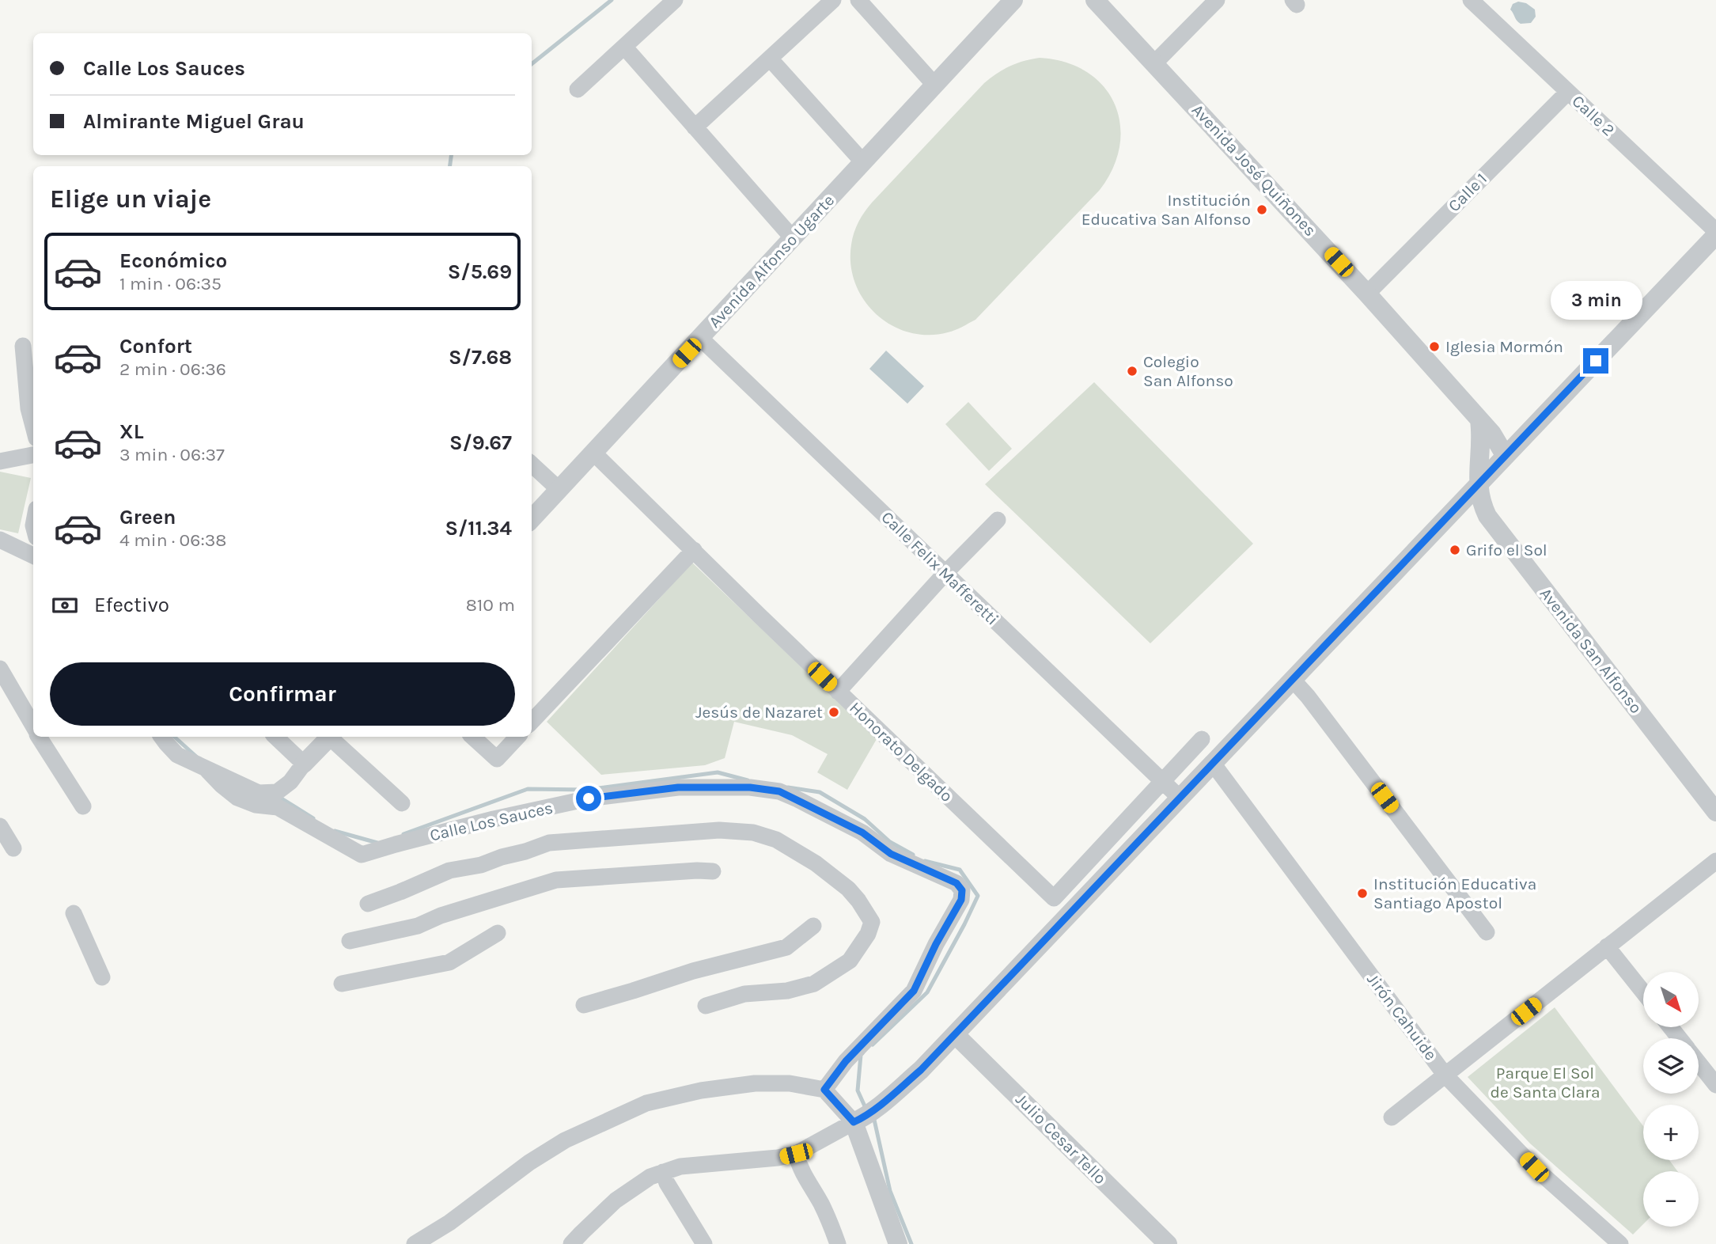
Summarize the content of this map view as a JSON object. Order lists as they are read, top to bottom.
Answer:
{
  "streets": {
    "street": [
      "Calle 2",
      "Avenida José Quiñones",
      "Calle 1",
      "Avenida Alfonso Ugarte",
      "Calle Felix Mafferetti",
      "Avenida San Alfonso",
      "Honorato Delgado",
      "Calle Los Sauces",
      "Jirón Cahuide",
      "Julio Cesar Tello"
    ]
  },
  "crossings": [
    ["Calle 2", "Calle 1"],
    ["Avenida José Quiñones", "Calle 1"],
    ["Avenida Alfonso Ugarte", "Calle Felix Mafferetti"],
    ["Avenida Alfonso Ugarte", "Honorato Delgado"],
    ["Calle Felix Mafferetti", "Honorato Delgado"]
  ],
  "parks": ["Parque El Sol de Santa Clara"],
  "places": [
    "Institución Educativa San Alfonso",
    "Iglesia Mormón",
    "Colegio San Alfonso",
    "Grifo el Sol",
    "Jesús de Nazaret",
    "Institución Educativa Santiago Apostol"
  ],
  "north": "bottom right",
  "page": {
    "banner": ["Calle Los Sauces", "Almirante Miguel Grau"],
    "heading": "Elige un viaje",
    "list": [
      {
        "name": "Económico",
        "note": "1 min · 06:35",
        "value": "S/5.69"
      },
      {
        "name": "Confort",
        "note": "2 min · 06:36",
        "value": "S/7.68"
      },
      {
        "name": "XL",
        "note": "3 min · 06:37",
        "value": "S/9.67"
      },
      {
        "name": "Green",
        "note": "4 min · 06:38",
        "value": "S/11.34"
      }
    ],
    "bubble": "3 min",
    "pay": ["Efectivo", "810 m"],
    "buttons": "Confirmar",
    "map_buttons": ["+", "−"]
  }
}
